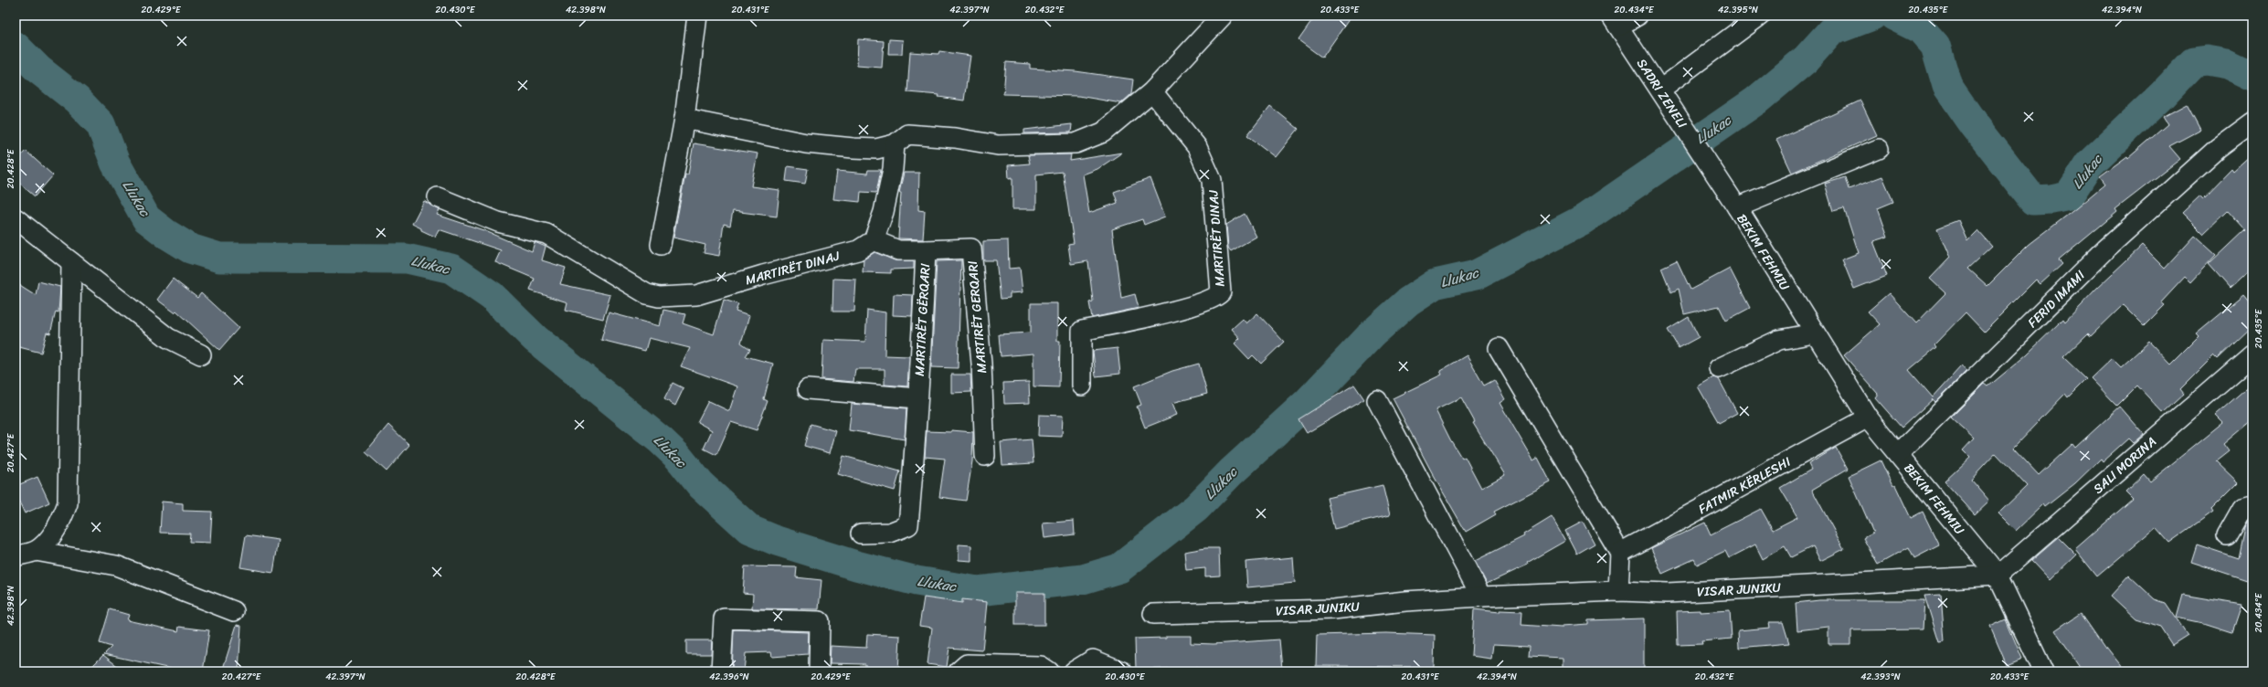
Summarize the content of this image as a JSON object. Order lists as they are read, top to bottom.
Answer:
{
  "streets": {
    "street": [
      "SADRI ZENELI",
      "MARTIRËT DINAJ",
      "BEKIM FEHMIU",
      "FERID IMAMI",
      "MARTIRËT GERQARI",
      "MARTIRËT GËRQARI",
      "SALI MORINA",
      "FATMIR KËRLESHI",
      "VISAR JUNIKU"
    ]
  },
  "crossings": [
    ["SADRI ZENELI", "BEKIM FEHMIU"],
    ["MARTIRËT DINAJ", "MARTIRËT GËRQARI"],
    ["BEKIM FEHMIU", "FERID IMAMI"],
    ["BEKIM FEHMIU", "SALI MORINA"],
    ["BEKIM FEHMIU", "FATMIR KËRLESHI"],
    ["BEKIM FEHMIU", "VISAR JUNIKU"],
    ["MARTIRËT GERQARI", "MARTIRËT GËRQARI"],
    ["SALI MORINA", "VISAR JUNIKU"]
  ],
  "water": ["Llukac"],
  "coordinates": [
    "20.429°E",
    "20.430°E",
    "42.398°N",
    "20.431°E",
    "42.397°N",
    "20.432°E",
    "20.433°E",
    "20.434°E",
    "42.395°N",
    "20.435°E",
    "42.394°N",
    "20.428°E",
    "20.427°E",
    "42.396°N",
    "42.393°N"
  ]
}
